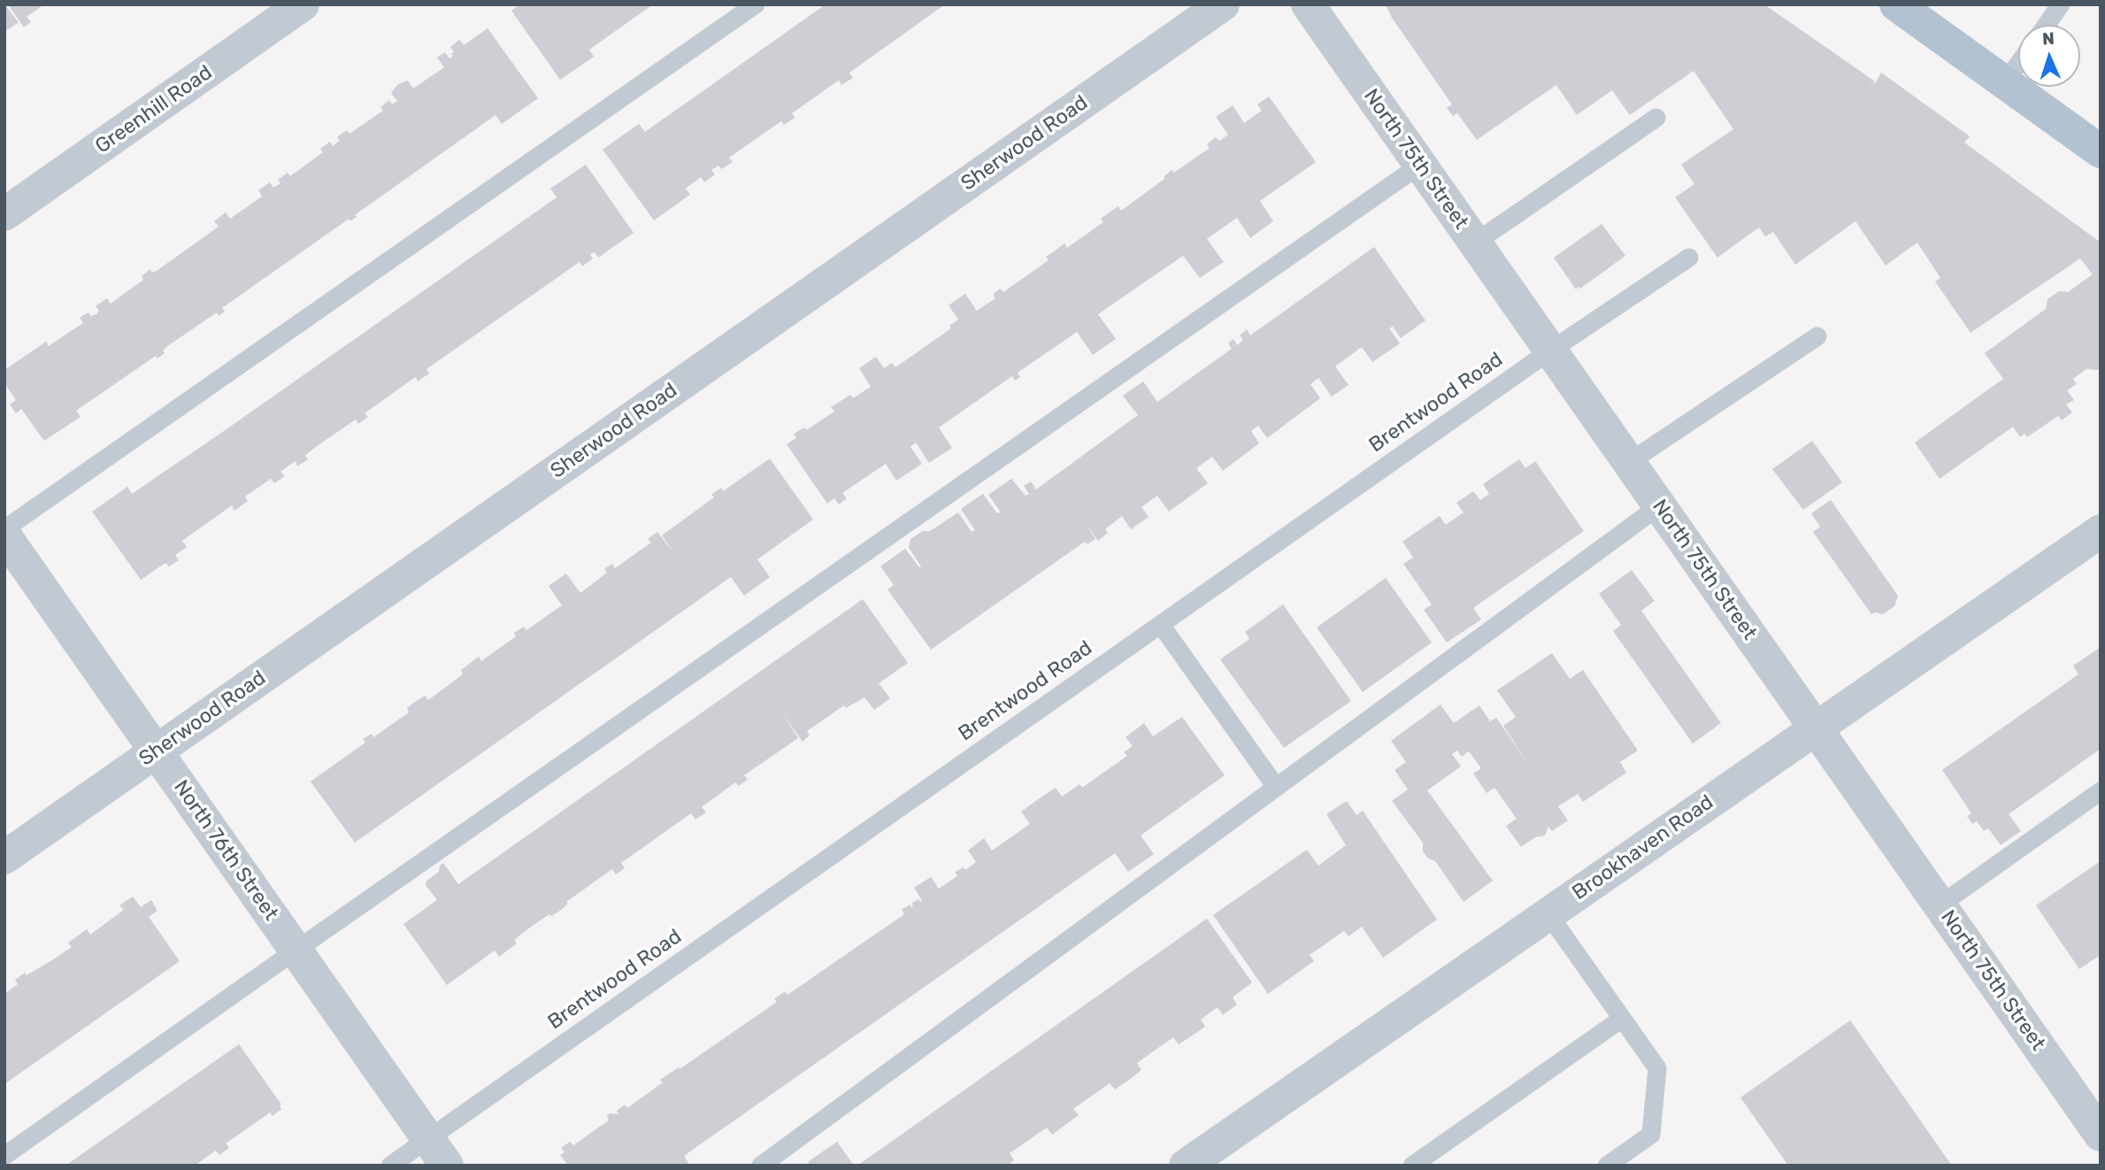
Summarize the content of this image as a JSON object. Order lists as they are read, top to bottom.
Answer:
{
  "streets": {
    "street": [
      "Greenhill Road",
      "Sherwood Road",
      "North 75th Street",
      "Brookhaven Road",
      "North 76th Street"
    ],
    "lane": ["Brentwood Road"]
  },
  "crossings": [
    ["Sherwood Road", "North 76th Street"],
    ["North 75th Street", "Brentwood Road"],
    ["North 75th Street", "Brookhaven Road"],
    ["Brentwood Road", "North 76th Street"]
  ],
  "north": "top"
}
